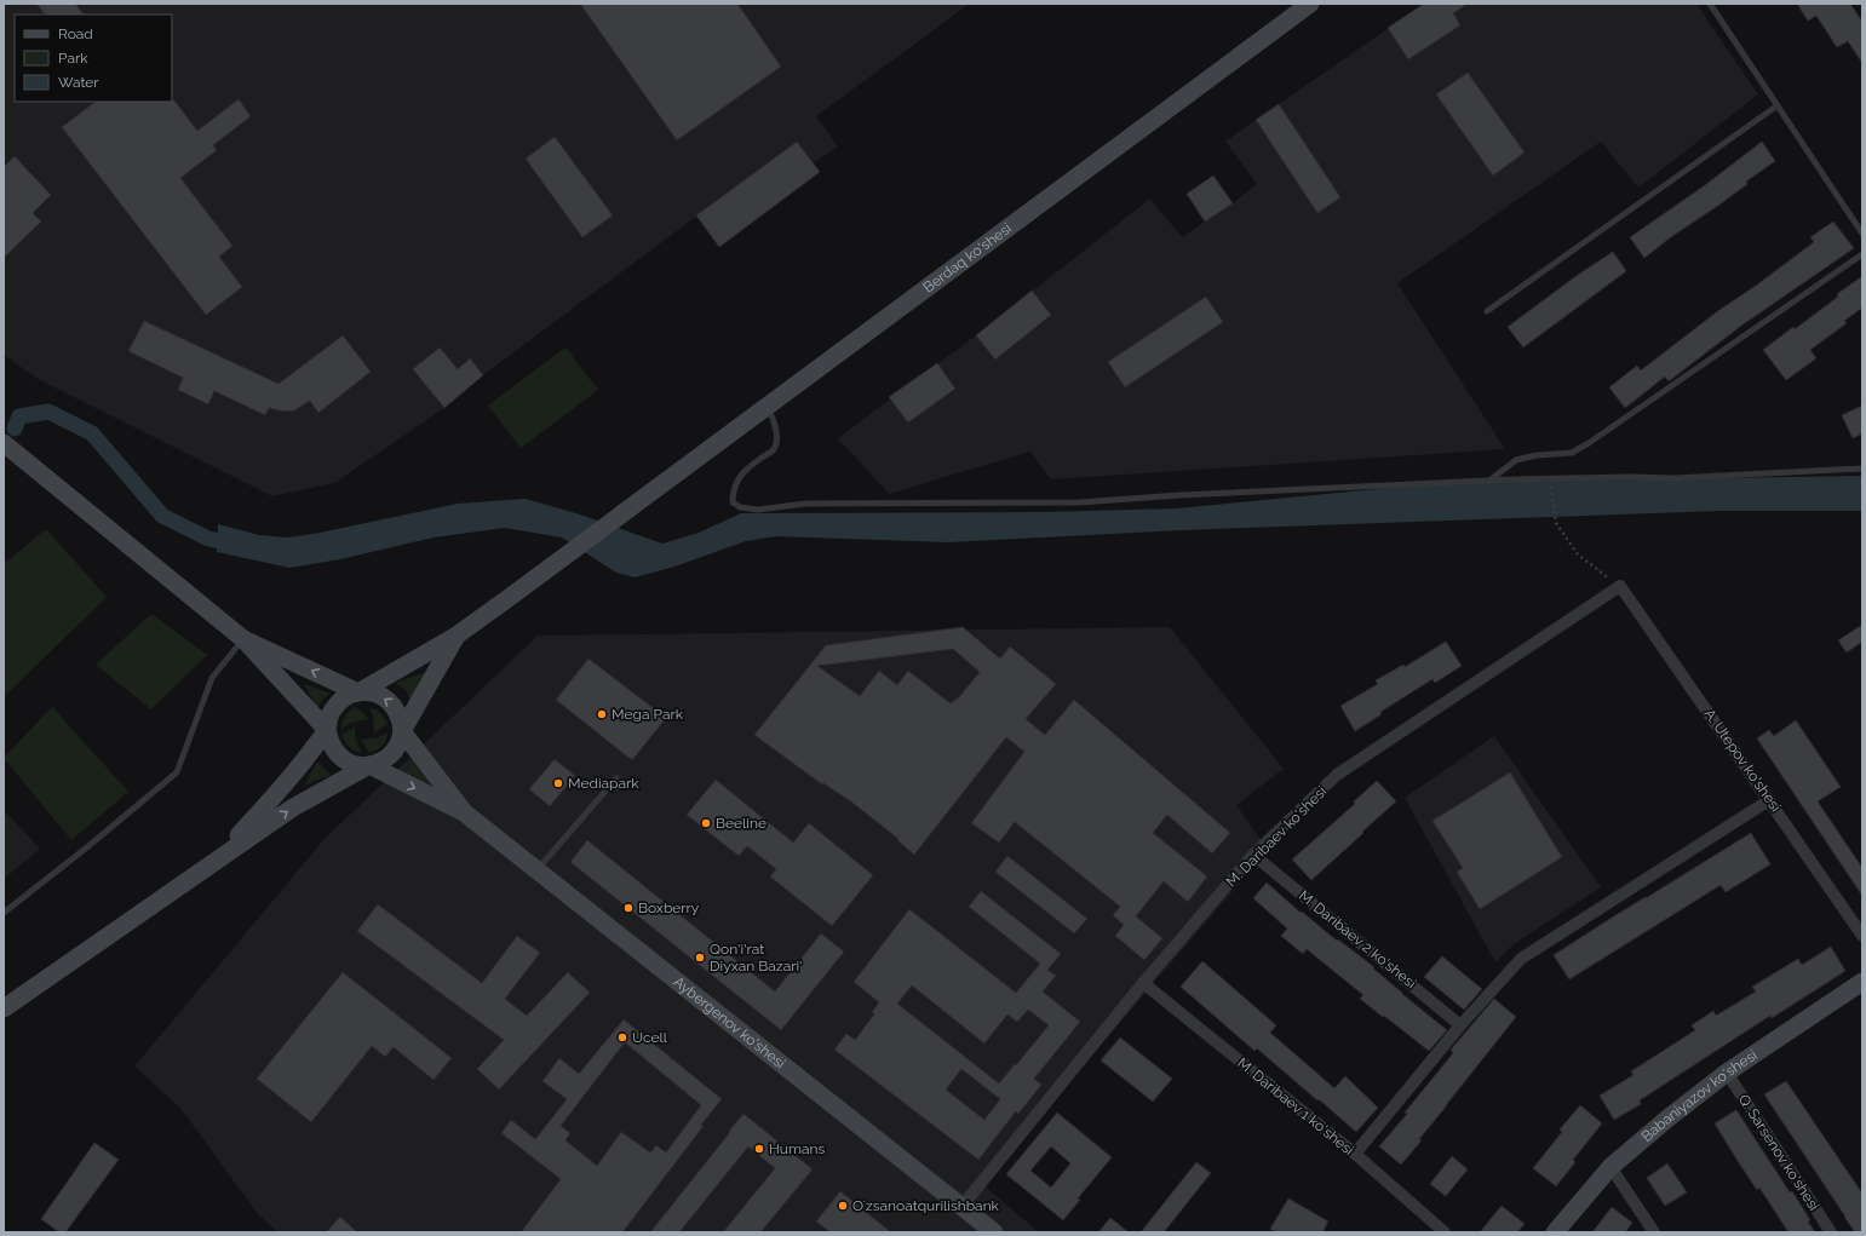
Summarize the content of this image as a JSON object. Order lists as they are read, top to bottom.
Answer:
{
  "streets": {
    "main road": ["Berdaq ko'shesi", "Aybergenov ko'shesi", "Babaniyazov ko‘shesi"],
    "street": [
      "A. Utepov ko'shesi",
      "M. Daribaev ko'shesi",
      "M. Daribaev 2 ko'shesi",
      "M. Daribaev 1 ko'shesi",
      "Q. Sarsenov ko'shesi"
    ]
  },
  "crossings": [
    ["Berdaq ko'shesi", "Aybergenov ko'shesi"],
    ["A. Utepov ko'shesi", "M. Daribaev ko'shesi"],
    ["M. Daribaev ko'shesi", "M. Daribaev 2 ko'shesi"],
    ["M. Daribaev ko'shesi", "Aybergenov ko'shesi"],
    ["M. Daribaev ko'shesi", "M. Daribaev 1 ko'shesi"],
    ["Babaniyazov ko‘shesi", "Q. Sarsenov ko'shesi"]
  ],
  "places": [
    "Mega Park",
    "Mediapark",
    "Beeline",
    "Boxberry",
    "Qon'i'rat Diyxan Bazari'",
    "Ucell",
    "Humans",
    "Oʻzsanoatqurilishbank"
  ],
  "legend": ["Road", "Park", "Water"]
}
